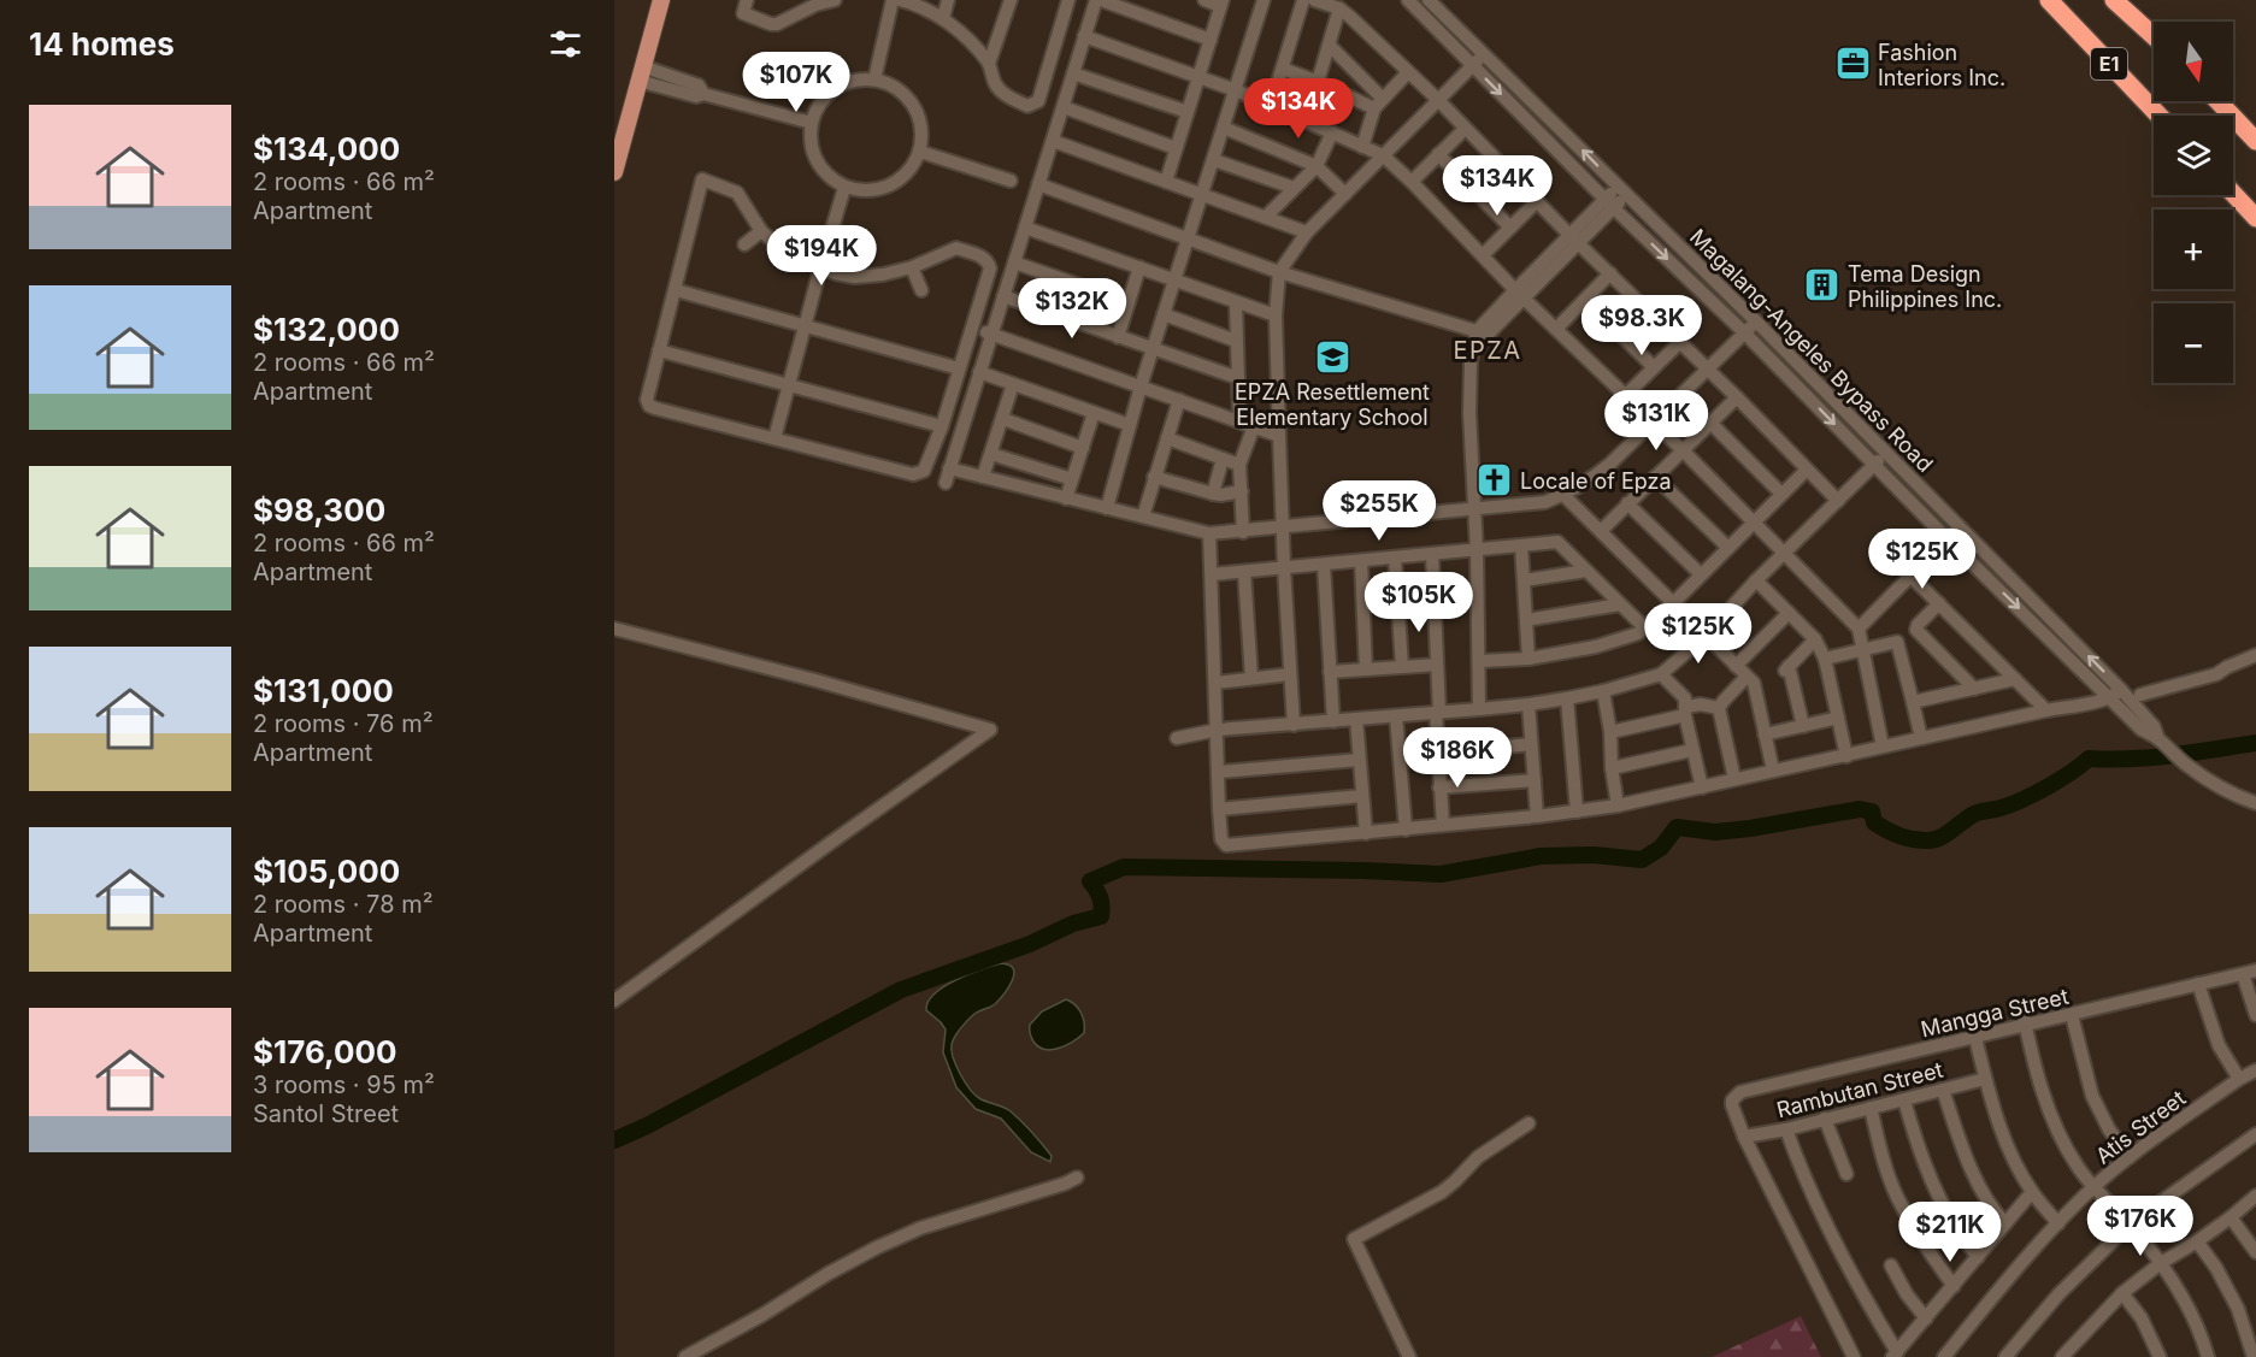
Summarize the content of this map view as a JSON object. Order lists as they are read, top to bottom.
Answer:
{
  "streets": {
    "highway": ["E1"],
    "street": [
      "Magalang-Angeles Bypass Road",
      "Mangga Street",
      "Rambutan Street",
      "Atis Street"
    ]
  },
  "crossings": [
    ["Mangga Street", "Rambutan Street"]
  ],
  "districts": ["EPZA"],
  "places": {
    "office": ["Fashion Interiors Inc."],
    "building": ["Tema Design Philippines Inc."],
    "school or university": ["EPZA Resettlement Elementary School"],
    "church": ["Locale of Epza"]
  },
  "north": "bottom",
  "page": {
    "heading": "14 homes",
    "map_buttons": ["+", "−"],
    "price": [
      "$107K",
      "$134K",
      "$134K",
      "$194K",
      "$132K",
      "$98.3K",
      "$131K",
      "$255K",
      "$125K",
      "$105K",
      "$125K",
      "$186K",
      "$176K",
      "$211K"
    ],
    "list": [
      {
        "name": "$134,000",
        "note": "2 rooms · 66 m² · Apartment"
      },
      {
        "name": "$132,000",
        "note": "2 rooms · 66 m² · Apartment"
      },
      {
        "name": "$98,300",
        "note": "2 rooms · 66 m² · Apartment"
      },
      {
        "name": "$131,000",
        "note": "2 rooms · 76 m² · Apartment"
      },
      {
        "name": "$105,000",
        "note": "2 rooms · 78 m² · Apartment"
      },
      {
        "name": "$176,000",
        "note": "3 rooms · 95 m² · Santol Street"
      }
    ]
  }
}
